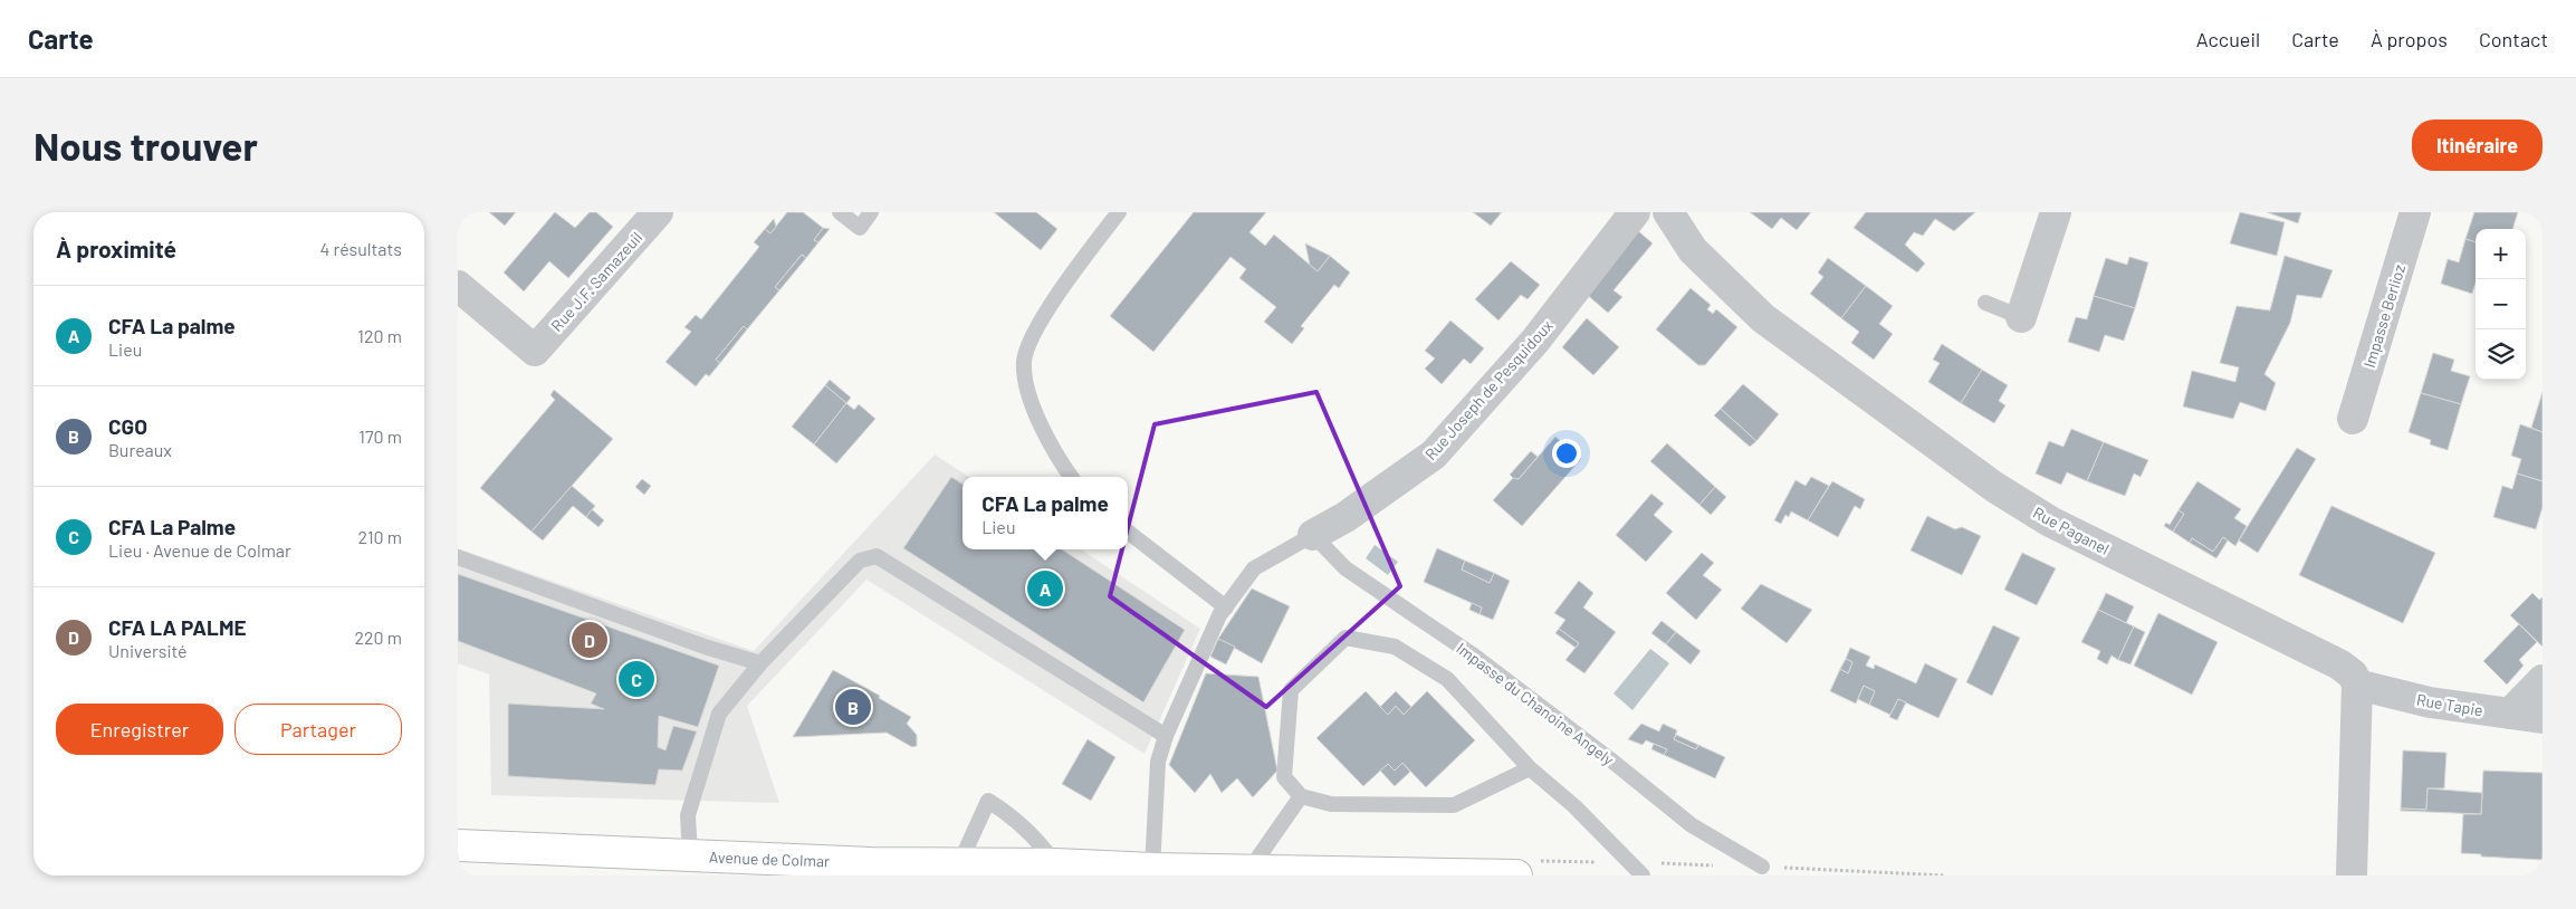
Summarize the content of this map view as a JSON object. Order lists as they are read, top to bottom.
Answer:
{
  "streets": {
    "main road": ["Avenue de Colmar"],
    "street": [
      "Rue J.F. Samazeuil",
      "Impasse Berlioz",
      "Rue Joseph de Pesquidoux",
      "Rue Paganel",
      "Rue Tapie"
    ],
    "lane": ["Impasse du Chanoine Angely"]
  },
  "crossings": [
    ["Rue Joseph de Pesquidoux", "Impasse du Chanoine Angely"],
    ["Rue Paganel", "Rue Tapie"]
  ],
  "page": {
    "header": "Carte",
    "nav": [
      "Accueil",
      "Carte",
      "À propos",
      "Contact"
    ],
    "buttons": [
      "Itinéraire",
      ["Enregistrer", "Partager"]
    ],
    "title": "Nous trouver",
    "heading": ["À proximité", "4 résultats"],
    "map_buttons": ["+", "−"],
    "list": [
      {
        "mark": "A",
        "name": "CFA La palme",
        "note": "Lieu",
        "value": "120 m"
      },
      {
        "mark": "B",
        "name": "CGO",
        "note": "Bureaux",
        "value": "170 m"
      },
      {
        "mark": "C",
        "name": "CFA La Palme",
        "note": "Lieu · Avenue de Colmar",
        "value": "210 m"
      },
      {
        "mark": "D",
        "name": "CFA LA PALME",
        "note": "Université",
        "value": "220 m"
      }
    ],
    "popup": ["CFA La palme", "Lieu"],
    "pins": [
      "A",
      "D",
      "C",
      "B"
    ]
  }
}
